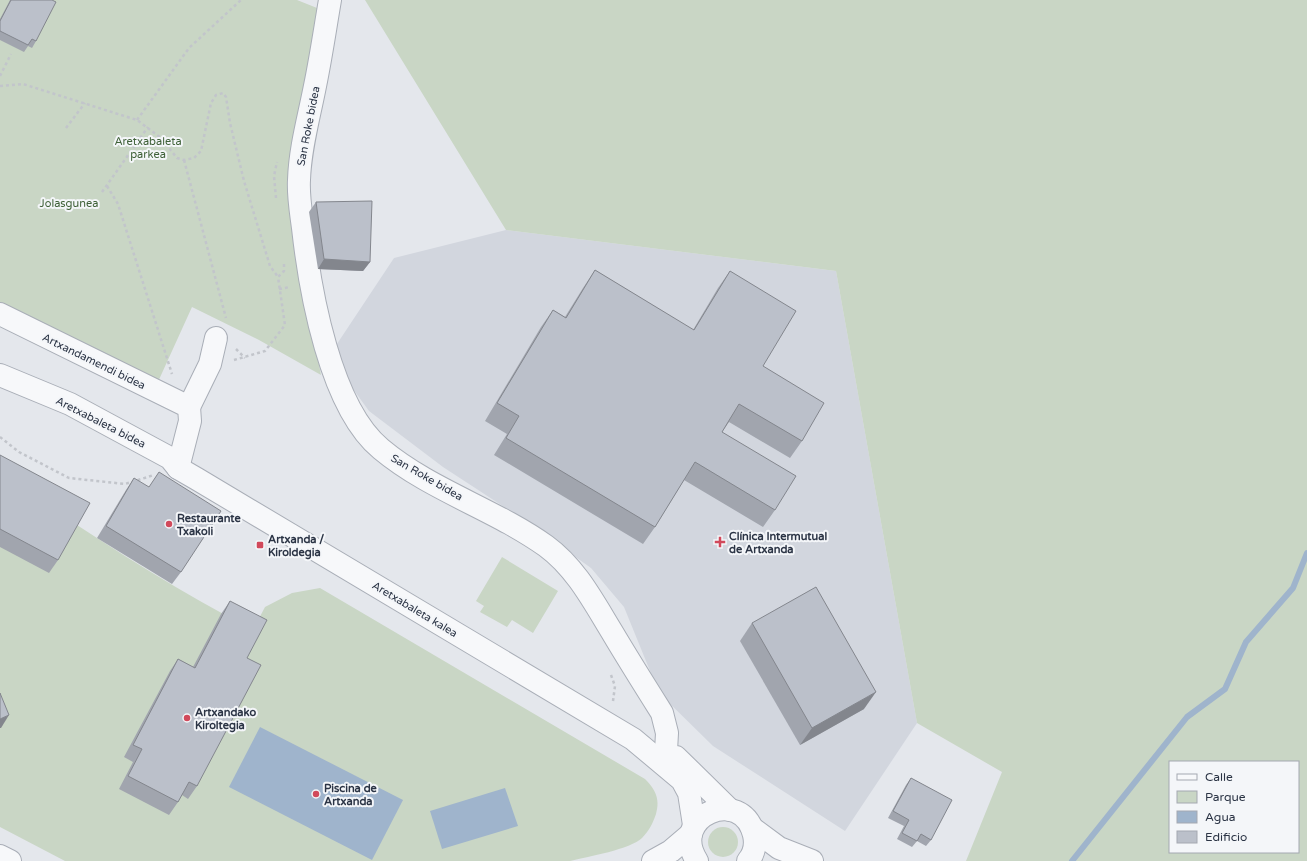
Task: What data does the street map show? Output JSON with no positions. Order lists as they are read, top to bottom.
{
  "streets": {
    "street": [
      "San Roke bidea",
      "Artxandamendi bidea",
      "Aretxabaleta bidea",
      "Aretxabaleta kalea"
    ]
  },
  "crossings": [
    ["San Roke bidea", "Aretxabaleta kalea"],
    ["Aretxabaleta bidea", "Aretxabaleta kalea"]
  ],
  "parks": ["Aretxabaleta parkea", "Jolasgunea"],
  "places": {
    "other": ["Restaurante Txakoli", "Artxandako Kiroltegia", "Piscina de Artxanda"],
    "health": ["Clínica Intermutual de Artxanda"],
    "transit": ["Artxanda / Kiroldegia"]
  },
  "legend": [
    "Calle",
    "Parque",
    "Agua",
    "Edificio"
  ]
}
